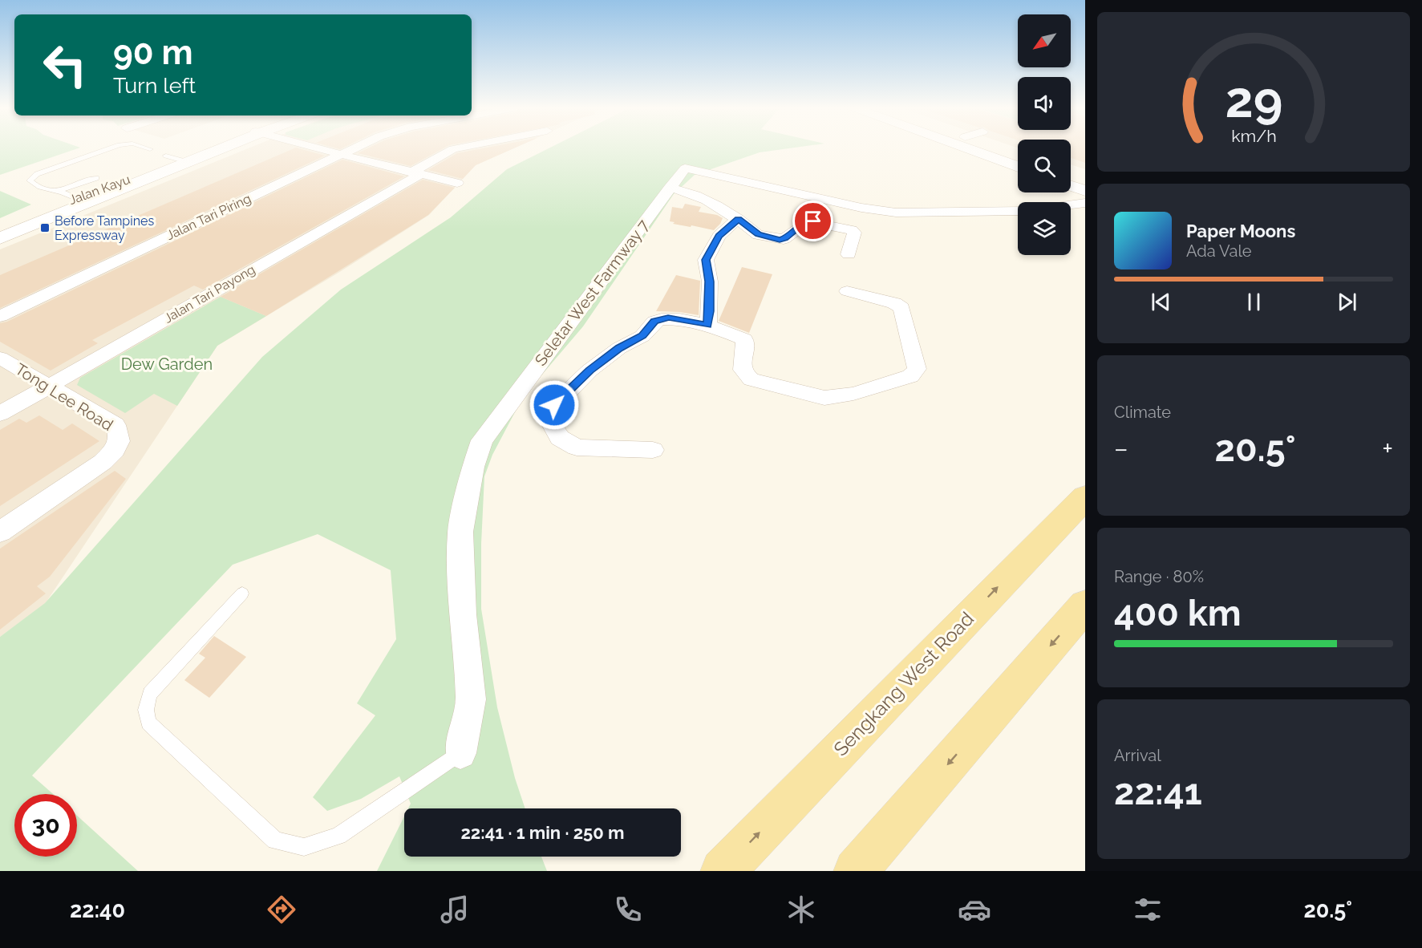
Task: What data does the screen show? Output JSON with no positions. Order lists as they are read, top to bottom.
{
  "streets": {
    "main road": ["Jalan Kayu", "Sengkang West Road"],
    "street": [
      "Jalan Tari Piring",
      "Seletar West Farmway 7",
      "Jalan Tari Payong",
      "Tong Lee Road"
    ]
  },
  "crossings": [
    ["Jalan Tari Payong", "Tong Lee Road"]
  ],
  "parks": ["Dew Garden"],
  "places": {
    "transit": ["Before Tampines Expressway"]
  },
  "north": "bottom left",
  "page": {
    "turn": ["90 m", "Turn left"],
    "song": ["Paper Moons", "Ada Vale"],
    "tile": [
      "Climate",
      ["Range · 80%", "400 km"],
      ["Arrival", "22:41"]
    ],
    "heat": ["−", "20.5°", "+"],
    "limit": "30",
    "trip": "22:41 · 1 min · 250 m",
    "tabs": ["22:40", "20.5°"],
    "gauge": ["29", "km/h"]
  }
}
